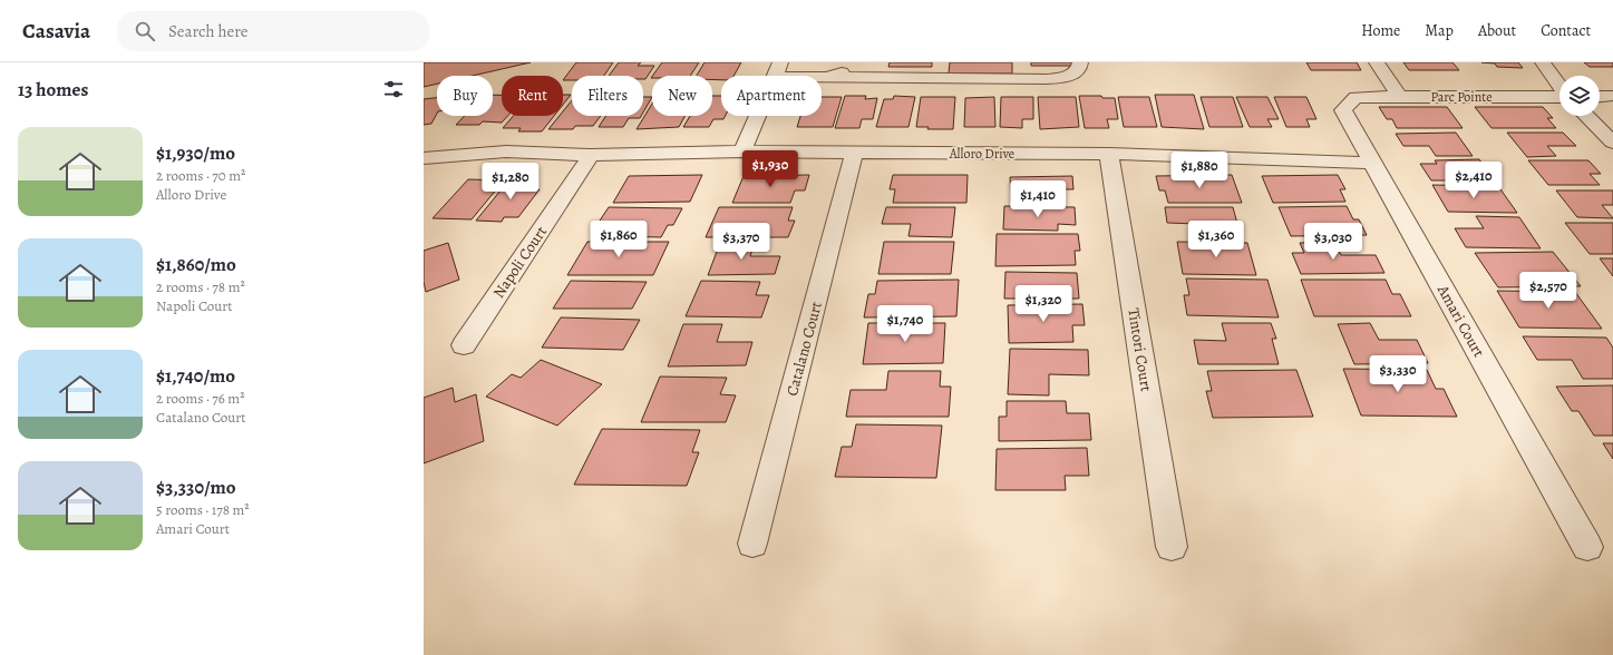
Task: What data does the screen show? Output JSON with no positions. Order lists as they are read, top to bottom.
{
  "streets": {
    "street": [
      "Parc Pointe",
      "Alloro Drive",
      "Napoli Court",
      "Amari Court",
      "Catalano Court",
      "Tintori Court"
    ]
  },
  "crossings": [
    ["Parc Pointe", "Amari Court"],
    ["Alloro Drive", "Napoli Court"],
    ["Alloro Drive", "Amari Court"],
    ["Alloro Drive", "Catalano Court"],
    ["Alloro Drive", "Tintori Court"]
  ],
  "page": {
    "header": "Casavia",
    "search": "Search here",
    "nav": [
      "Home",
      "Map",
      "About",
      "Contact"
    ],
    "heading": "13 homes",
    "chip": [
      "Buy",
      "Rent",
      "Filters",
      "New",
      "Apartment"
    ],
    "list": [
      {
        "name": "$1,930/mo",
        "note": "2 rooms · 70 m² · Alloro Drive"
      },
      {
        "name": "$1,860/mo",
        "note": "2 rooms · 78 m² · Napoli Court"
      },
      {
        "name": "$1,740/mo",
        "note": "2 rooms · 76 m² · Catalano Court"
      },
      {
        "name": "$3,330/mo",
        "note": "5 rooms · 178 m² · Amari Court"
      }
    ],
    "price": [
      "$1,930",
      "$1,880",
      "$2,410",
      "$1,280",
      "$1,410",
      "$1,860",
      "$1,360",
      "$3,370",
      "$3,030",
      "$2,570",
      "$1,320",
      "$1,740",
      "$3,330"
    ]
  }
}
